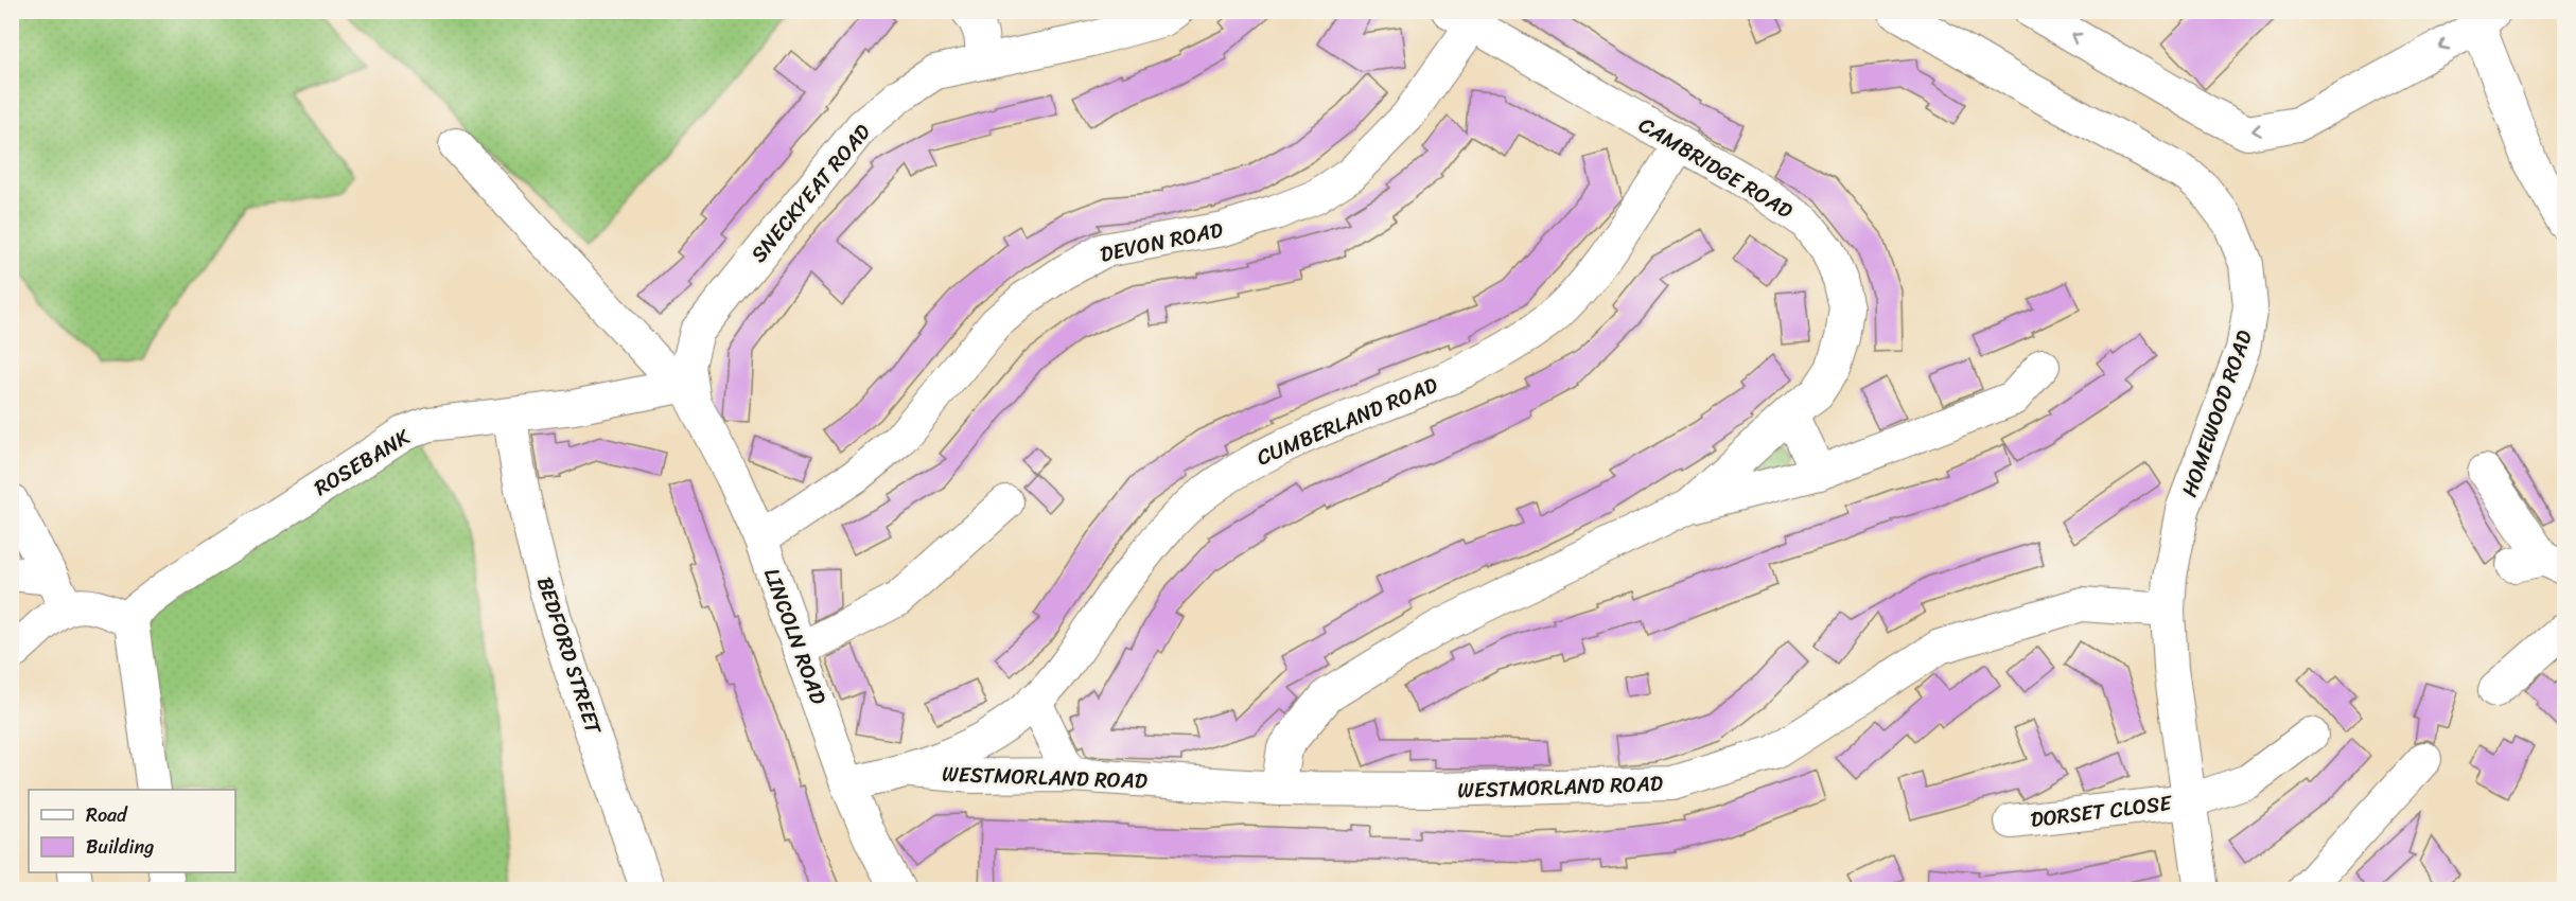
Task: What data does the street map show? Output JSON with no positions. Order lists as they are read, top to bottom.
{
  "streets": {
    "street": [
      "CAMBRIDGE ROAD",
      "SNECKYEAT ROAD",
      "DEVON ROAD",
      "HOMEWOOD ROAD",
      "CUMBERLAND ROAD",
      "ROSEBANK",
      "LINCOLN ROAD",
      "BEDFORD STREET",
      "WESTMORLAND ROAD",
      "DORSET CLOSE"
    ]
  },
  "crossings": [
    ["CAMBRIDGE ROAD", "DEVON ROAD"],
    ["CAMBRIDGE ROAD", "CUMBERLAND ROAD"],
    ["CAMBRIDGE ROAD", "WESTMORLAND ROAD"],
    ["SNECKYEAT ROAD", "ROSEBANK"],
    ["SNECKYEAT ROAD", "LINCOLN ROAD"],
    ["DEVON ROAD", "LINCOLN ROAD"],
    ["HOMEWOOD ROAD", "WESTMORLAND ROAD"],
    ["HOMEWOOD ROAD", "DORSET CLOSE"],
    ["CUMBERLAND ROAD", "LINCOLN ROAD"],
    ["CUMBERLAND ROAD", "WESTMORLAND ROAD"],
    ["ROSEBANK", "LINCOLN ROAD"],
    ["ROSEBANK", "BEDFORD STREET"]
  ],
  "legend": ["Road", "Building"]
}
